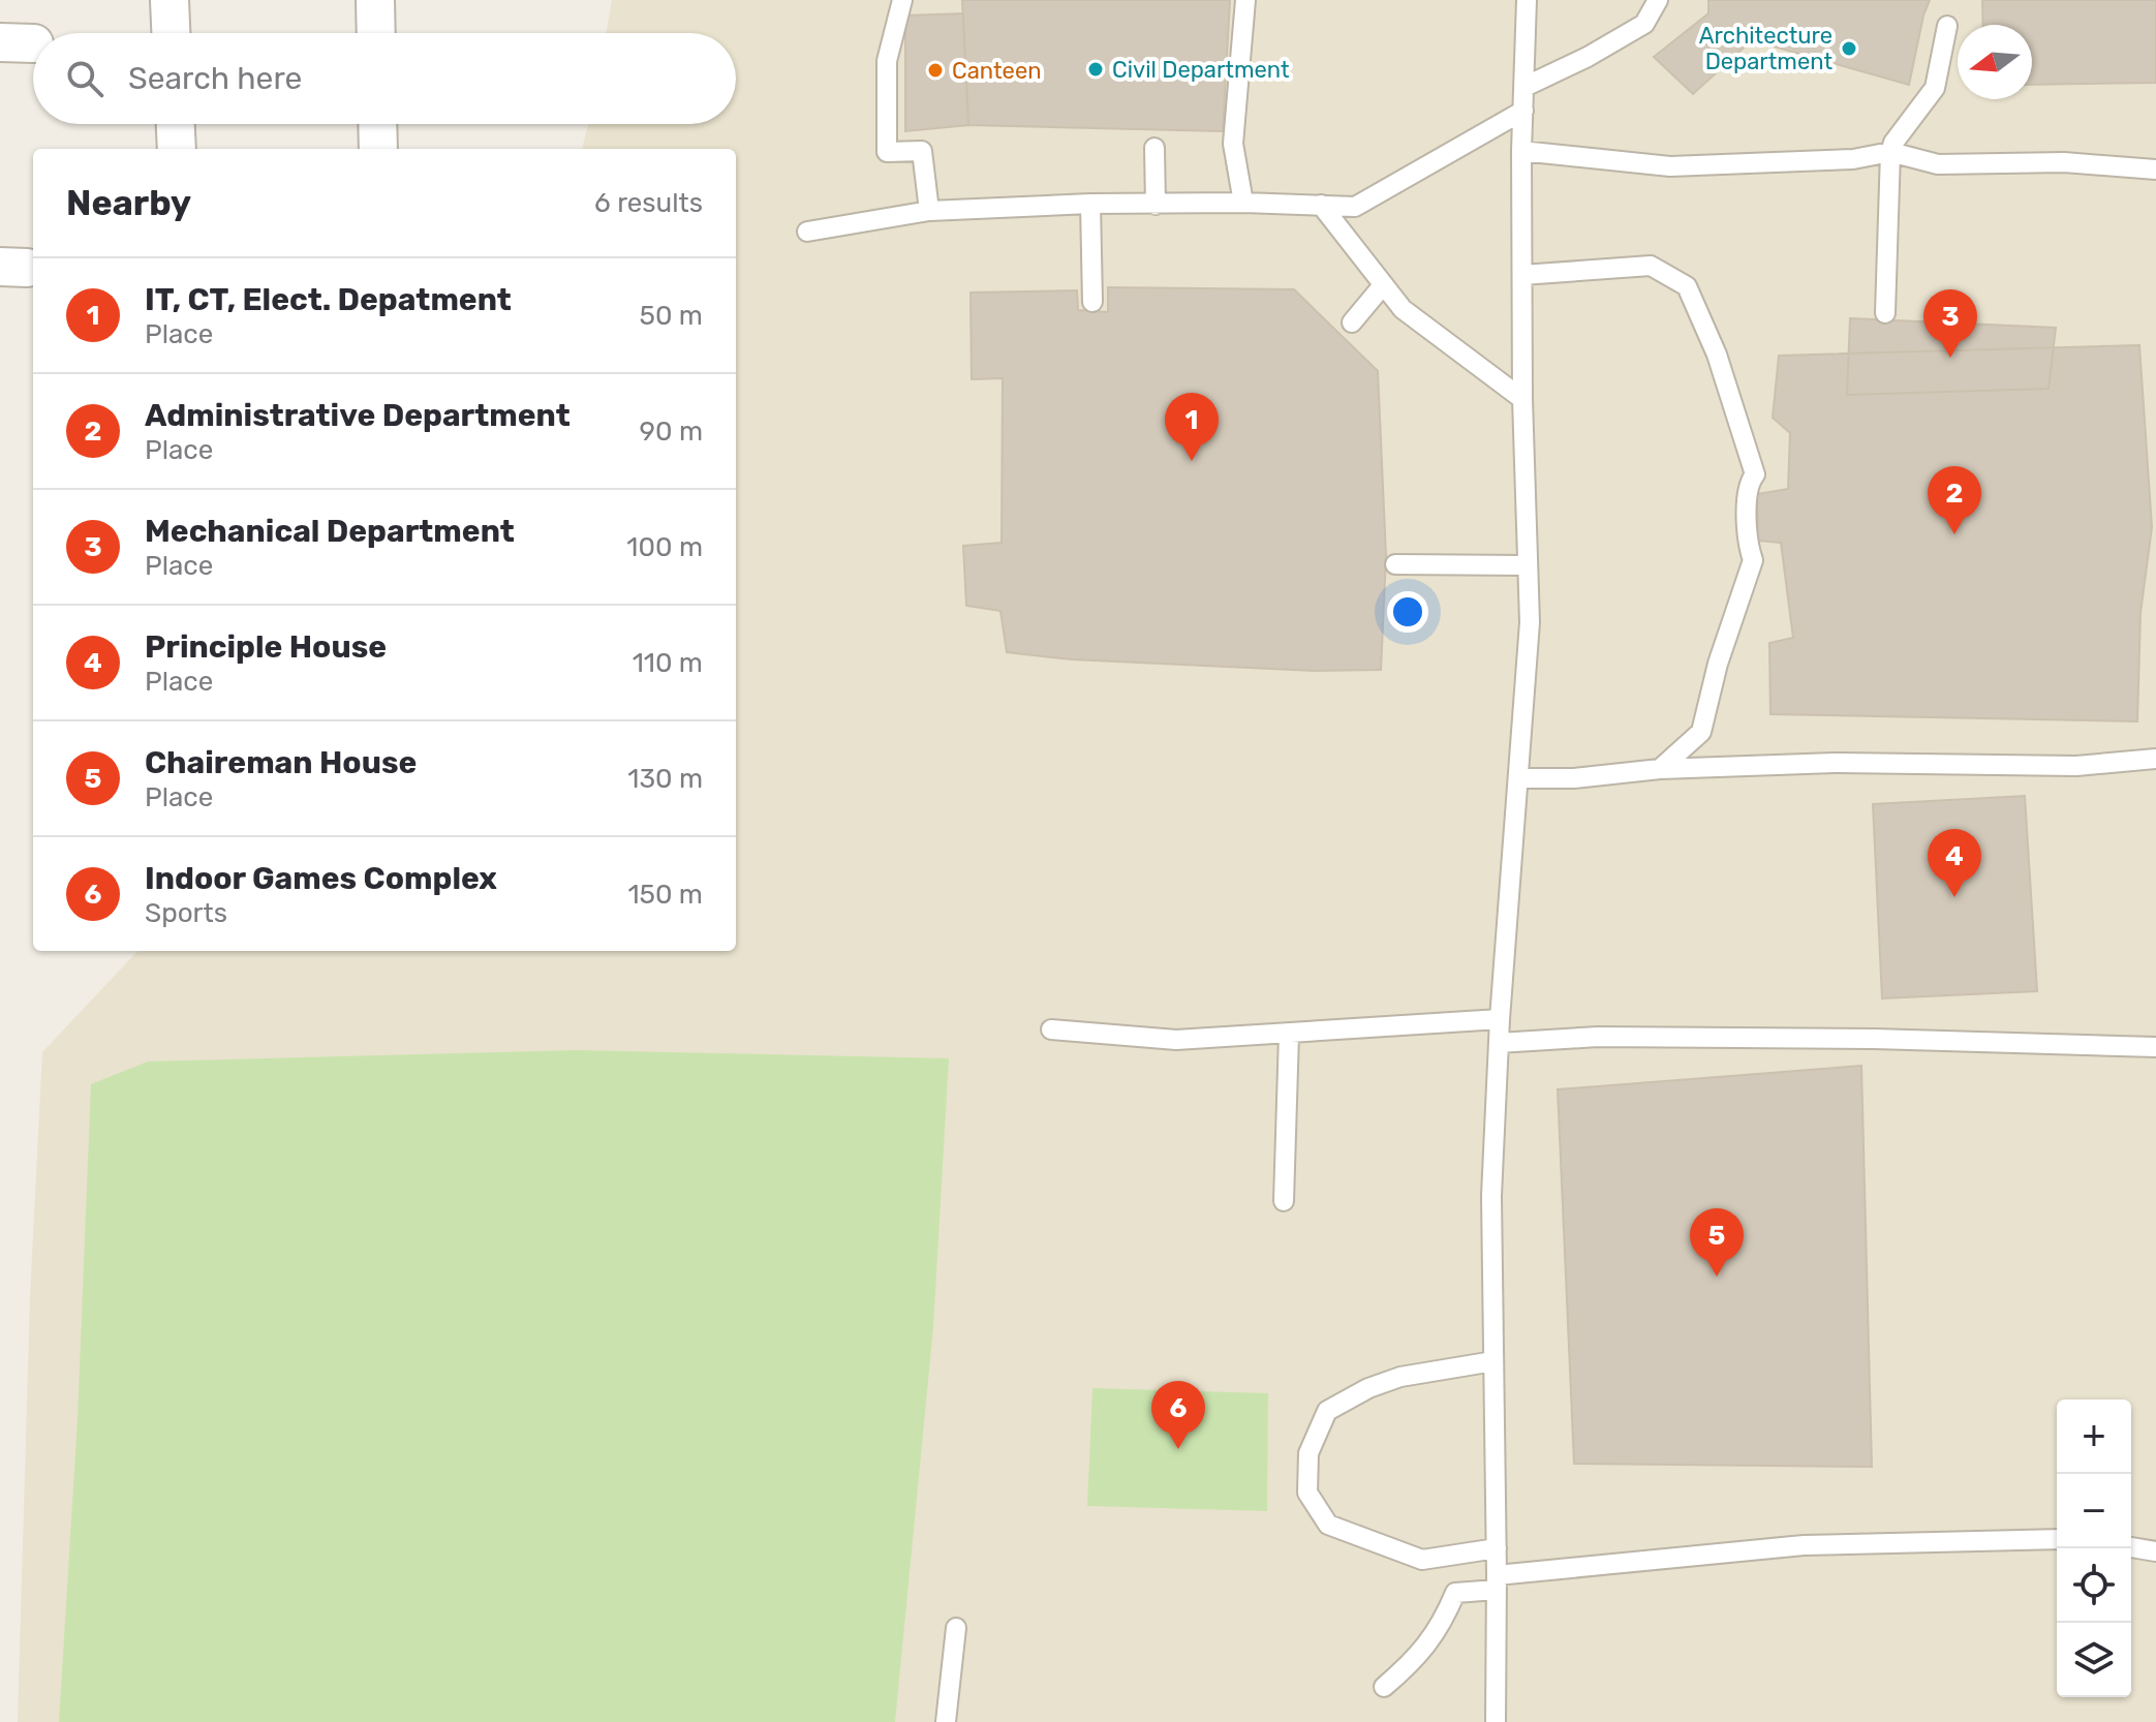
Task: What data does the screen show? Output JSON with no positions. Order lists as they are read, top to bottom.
{
  "places": ["Architecture Department", "Civil Department", "Canteen"],
  "north": "left",
  "page": {
    "search": "Search here",
    "heading": ["Nearby", "6 results"],
    "list": [
      {
        "mark": "1",
        "name": "IT, CT, Elect. Depatment",
        "note": "Place",
        "value": "50 m"
      },
      {
        "mark": "2",
        "name": "Administrative Department",
        "note": "Place",
        "value": "90 m"
      },
      {
        "mark": "3",
        "name": "Mechanical Department",
        "note": "Place",
        "value": "100 m"
      },
      {
        "mark": "4",
        "name": "Principle House",
        "note": "Place",
        "value": "110 m"
      },
      {
        "mark": "5",
        "name": "Chaireman House",
        "note": "Place",
        "value": "130 m"
      },
      {
        "mark": "6",
        "name": "Indoor Games Complex",
        "note": "Sports",
        "value": "150 m"
      }
    ],
    "pins": [
      "3",
      "1",
      "2",
      "4",
      "5",
      "6"
    ],
    "map_buttons": ["+", "−"]
  }
}
